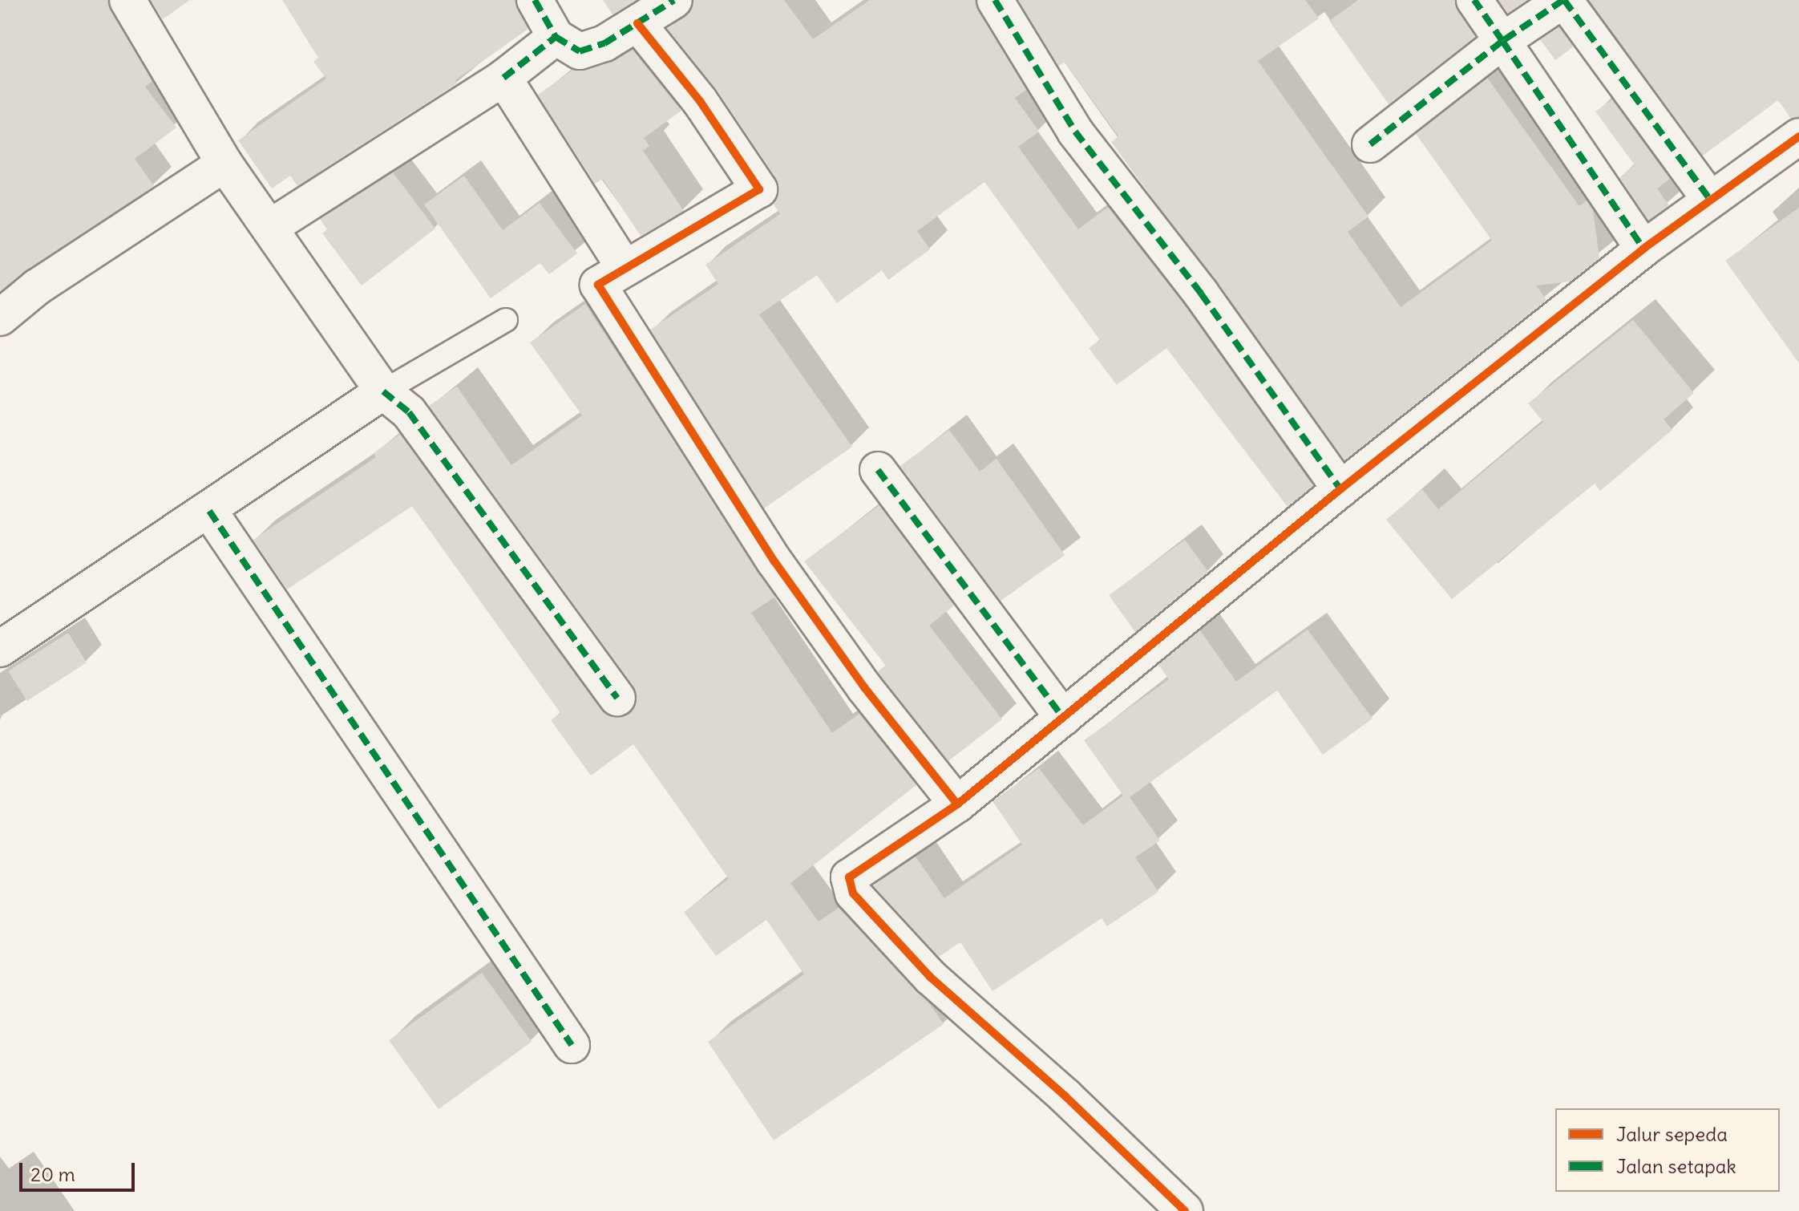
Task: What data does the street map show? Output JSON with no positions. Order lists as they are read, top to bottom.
{
  "legend": ["Jalur sepeda", "Jalan setapak"],
  "scale_bar": "20 m"
}
